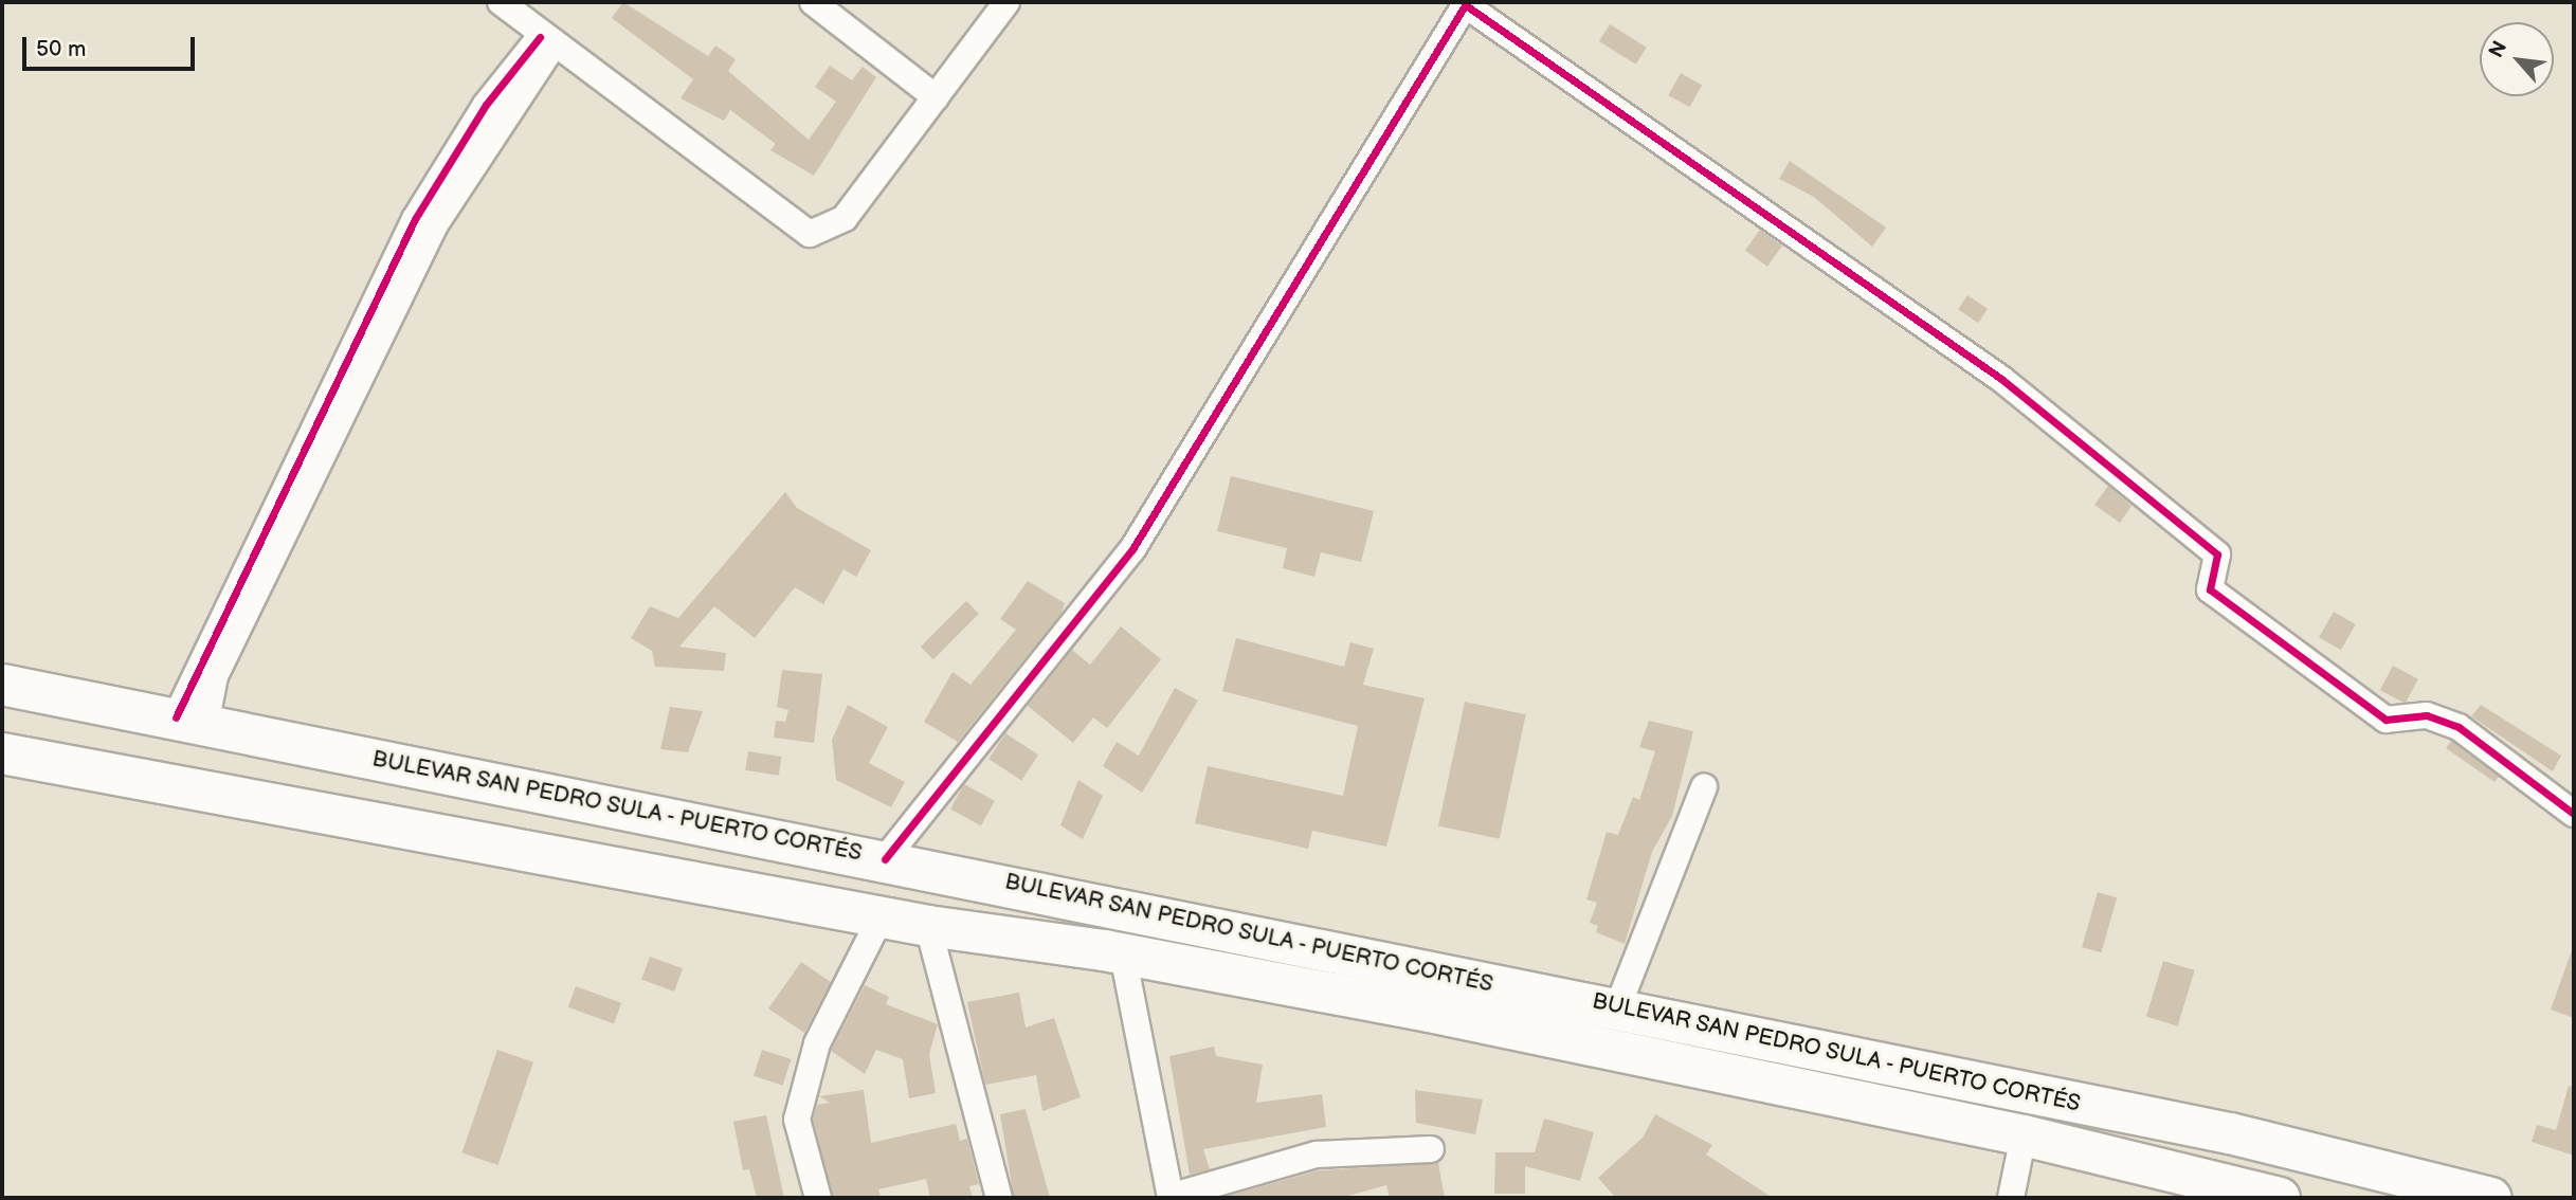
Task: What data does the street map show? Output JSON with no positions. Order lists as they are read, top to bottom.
{
  "streets": {
    "highway": ["BULEVAR SAN PEDRO SULA - PUERTO CORTÉS"]
  },
  "scale_bar": "50 m",
  "north": "top left"
}
